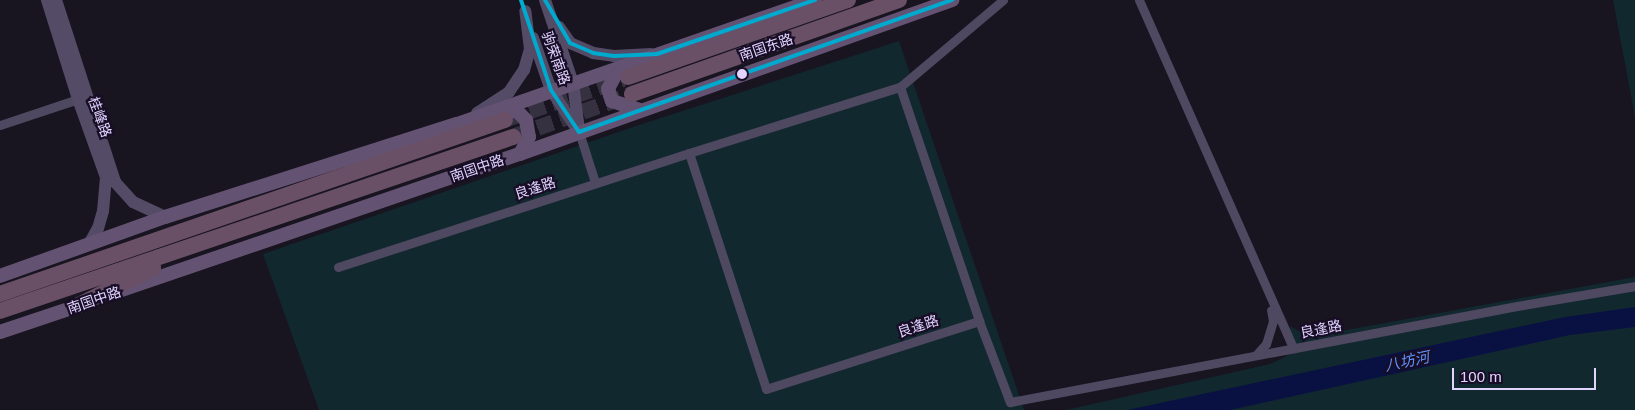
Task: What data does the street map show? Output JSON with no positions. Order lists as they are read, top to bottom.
{
  "streets": {
    "highway": ["南国东路", "南国中路"],
    "street": ["驹荣南路", "桂峰路", "良逢路"]
  },
  "crossings": [
    ["驹荣南路", "南国中路"]
  ],
  "water": ["八坊河"],
  "scale_bar": "100 m"
}
